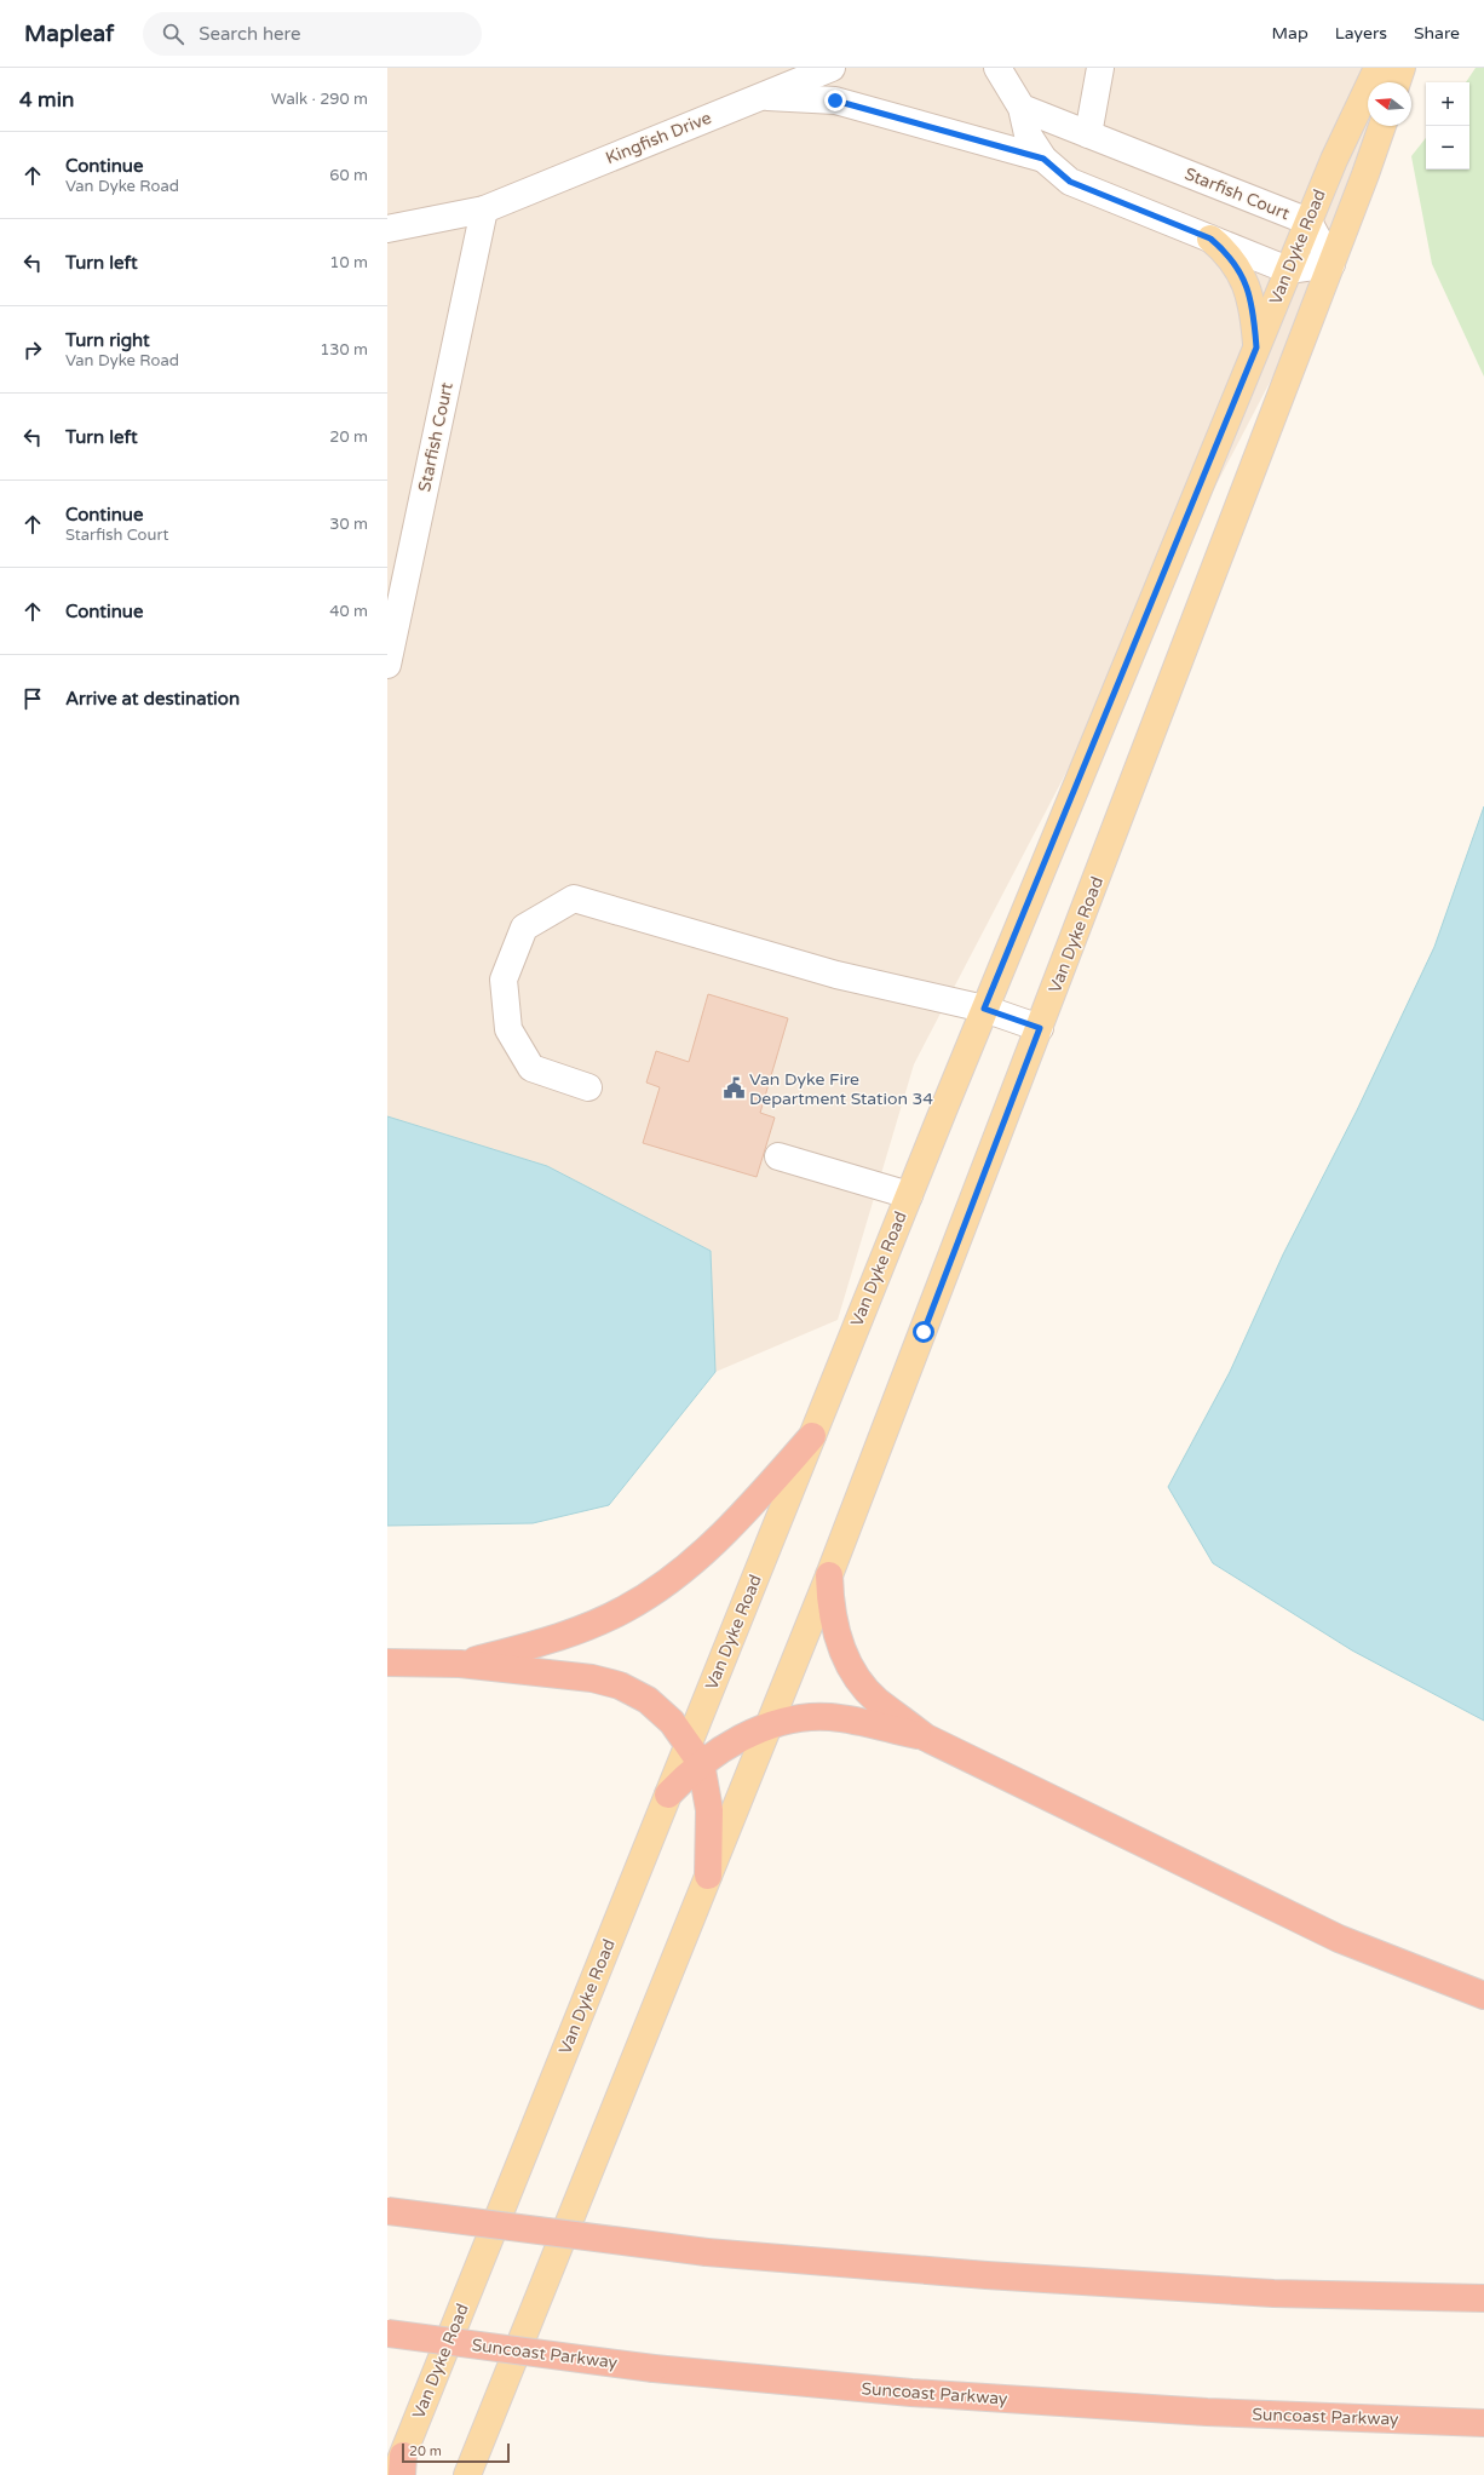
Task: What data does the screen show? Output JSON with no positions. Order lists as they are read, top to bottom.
{
  "streets": {
    "highway": ["Suncoast Parkway"],
    "main road": ["Van Dyke Road"],
    "street": ["Kingfish Drive", "Starfish Court"]
  },
  "crossings": [
    ["Kingfish Drive", "Starfish Court"],
    ["Starfish Court", "Van Dyke Road"]
  ],
  "places": {
    "public building": ["Van Dyke Fire Department Station 34"]
  },
  "scale_bar": "20 m",
  "north": "left",
  "page": {
    "header": "Mapleaf",
    "search": "Search here",
    "nav": ["Map", "Layers", "Share"],
    "heading": ["4 min", "Walk · 290 m"],
    "map_buttons": ["+", "−"],
    "list": [
      ["Continue", "Van Dyke Road", "60 m"],
      ["Turn left", "10 m"],
      ["Turn right", "Van Dyke Road", "130 m"],
      ["Turn left", "20 m"],
      ["Continue", "Starfish Court", "30 m"],
      ["Continue", "40 m"],
      "Arrive at destination"
    ],
    "scale": "20 m"
  }
}
